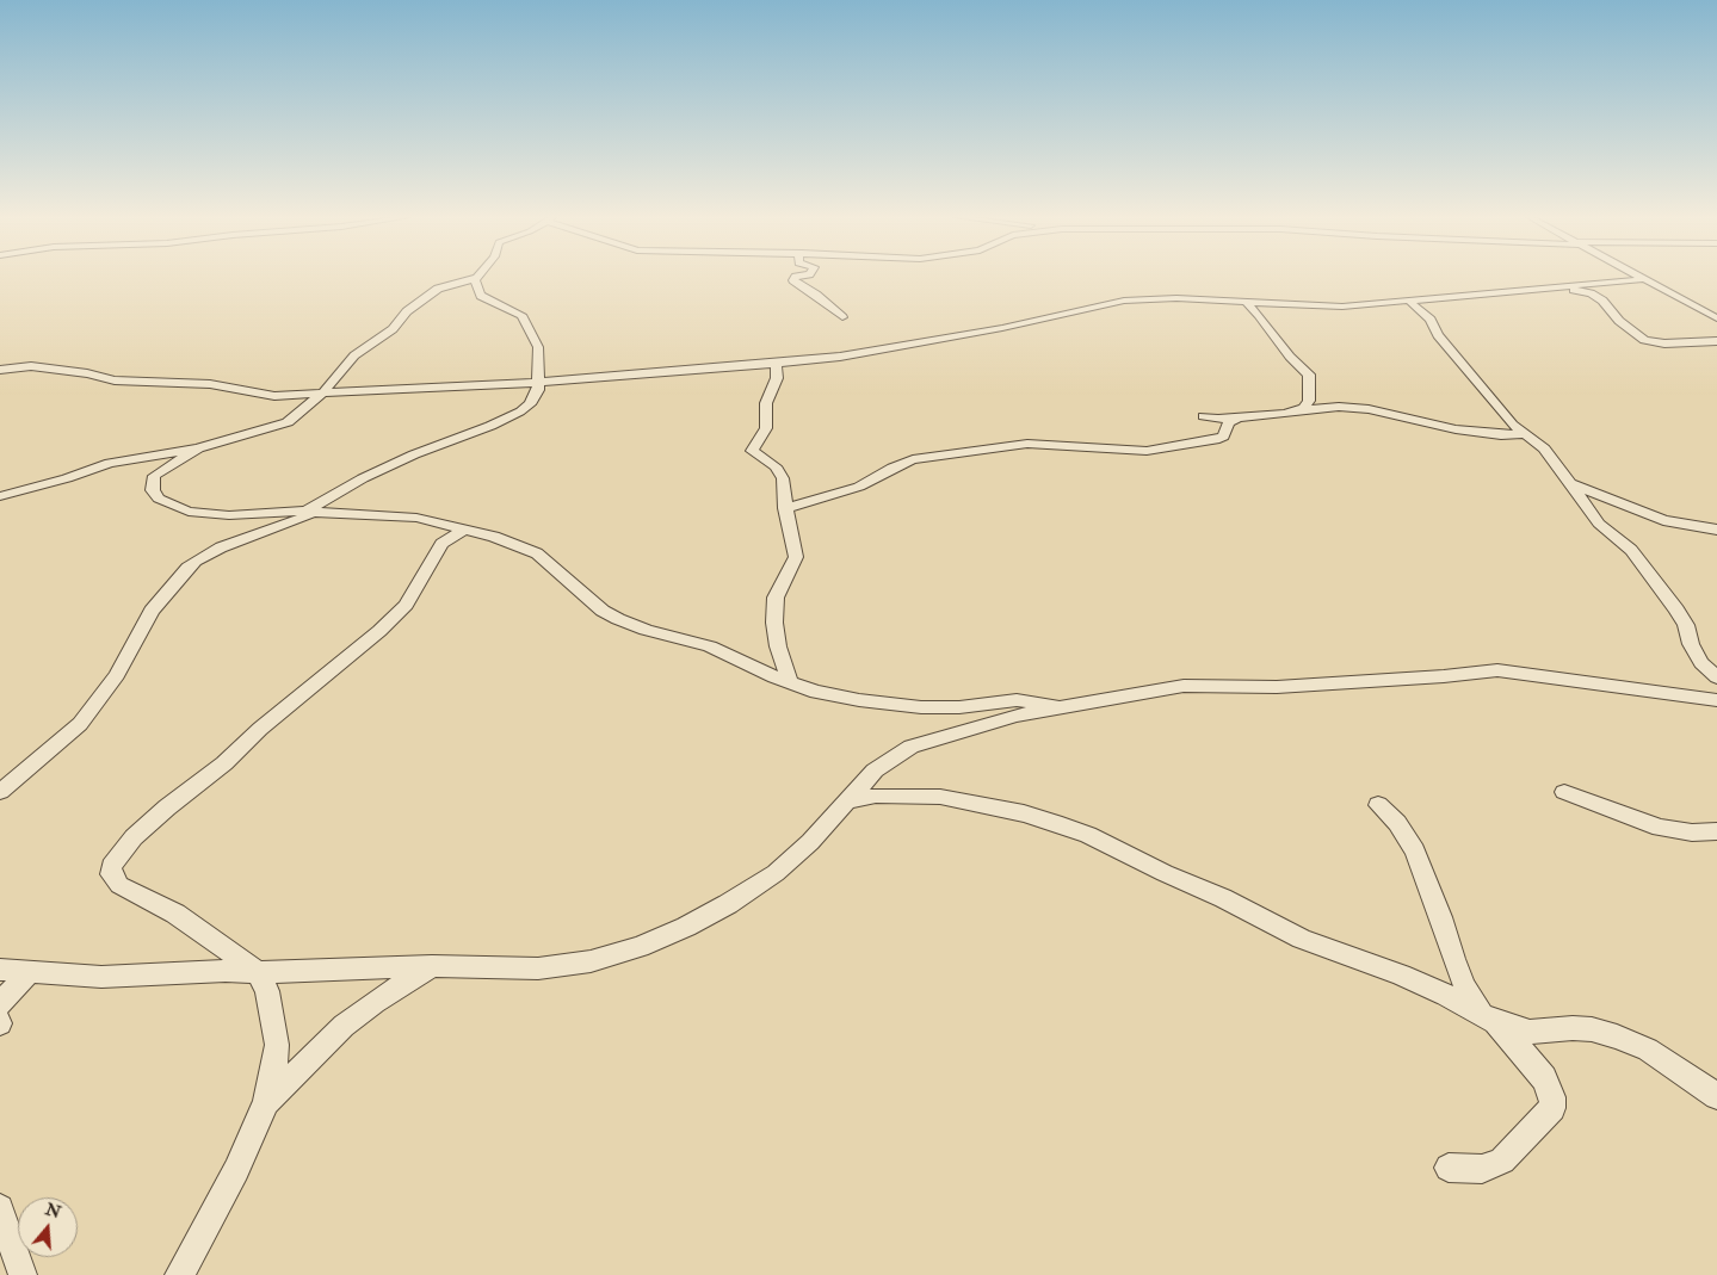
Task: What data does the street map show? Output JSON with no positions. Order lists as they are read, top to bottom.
{
  "north": "top"
}
